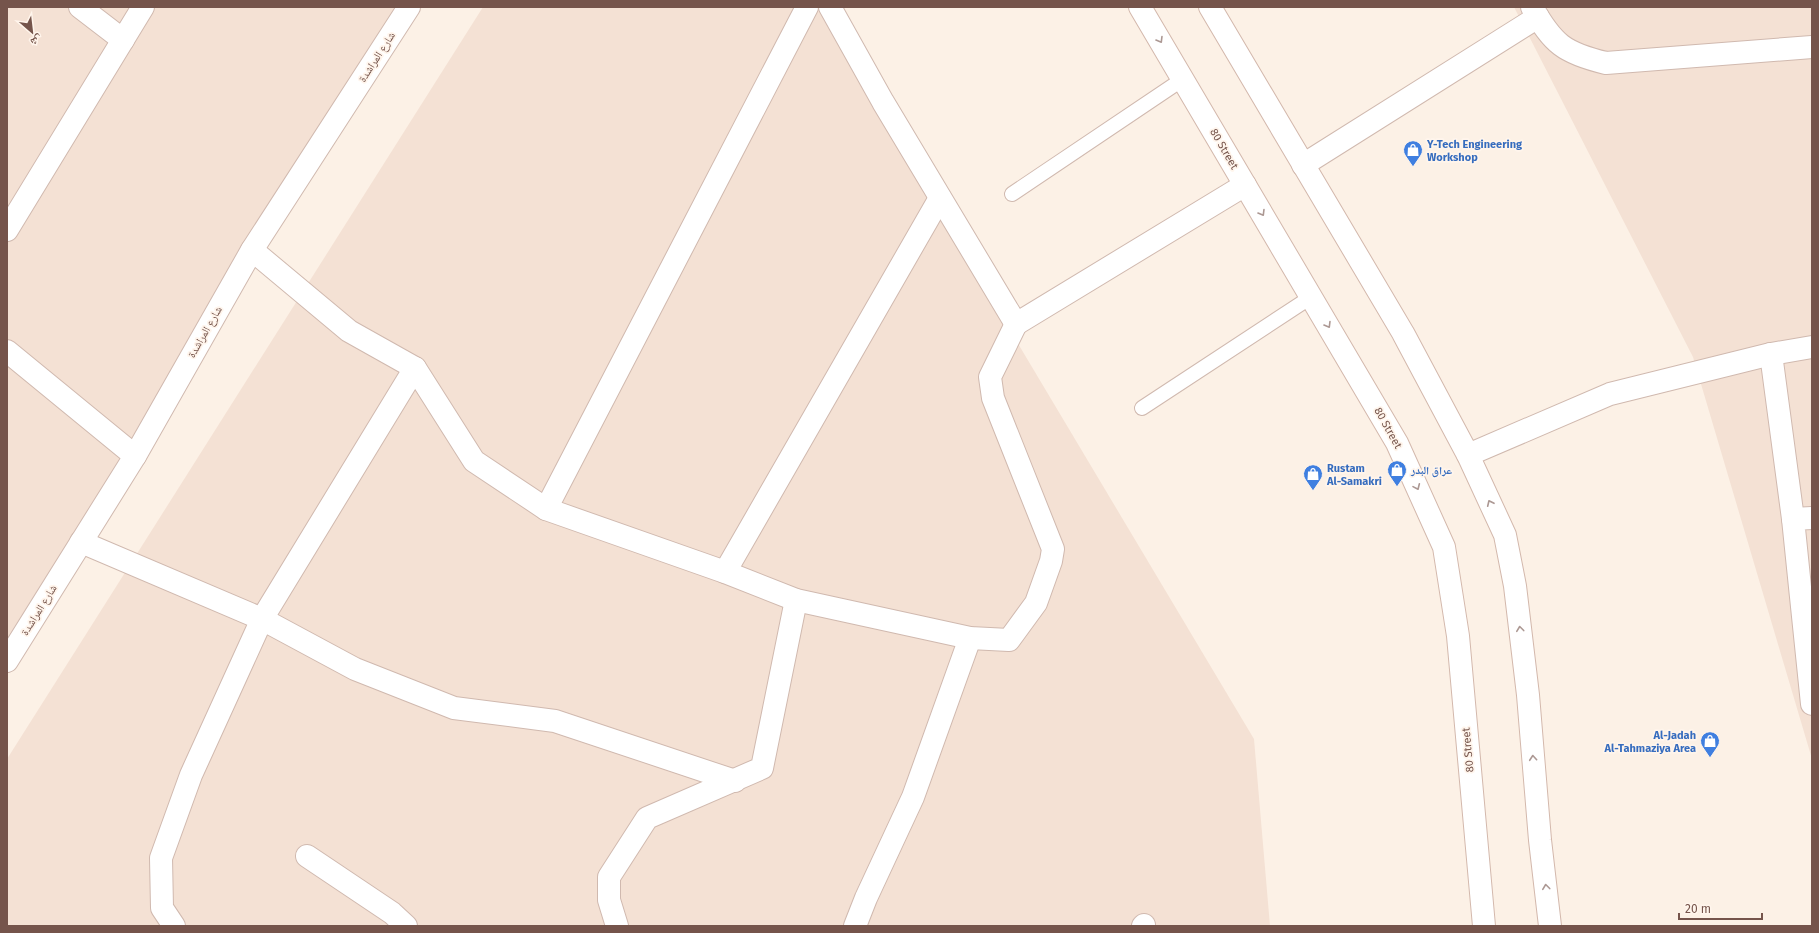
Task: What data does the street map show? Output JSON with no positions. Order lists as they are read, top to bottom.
{
  "streets": {
    "street": ["شارع المراشدة", "80 Street"]
  },
  "places": {
    "shop": [
      "Y-Tech Engineering Workshop",
      "عراق البدر",
      "Rustam Al-Samakri",
      "Al-Jadah Al-Tahmaziya Area"
    ]
  },
  "scale_bar": "20 m",
  "north": "bottom right"
}
